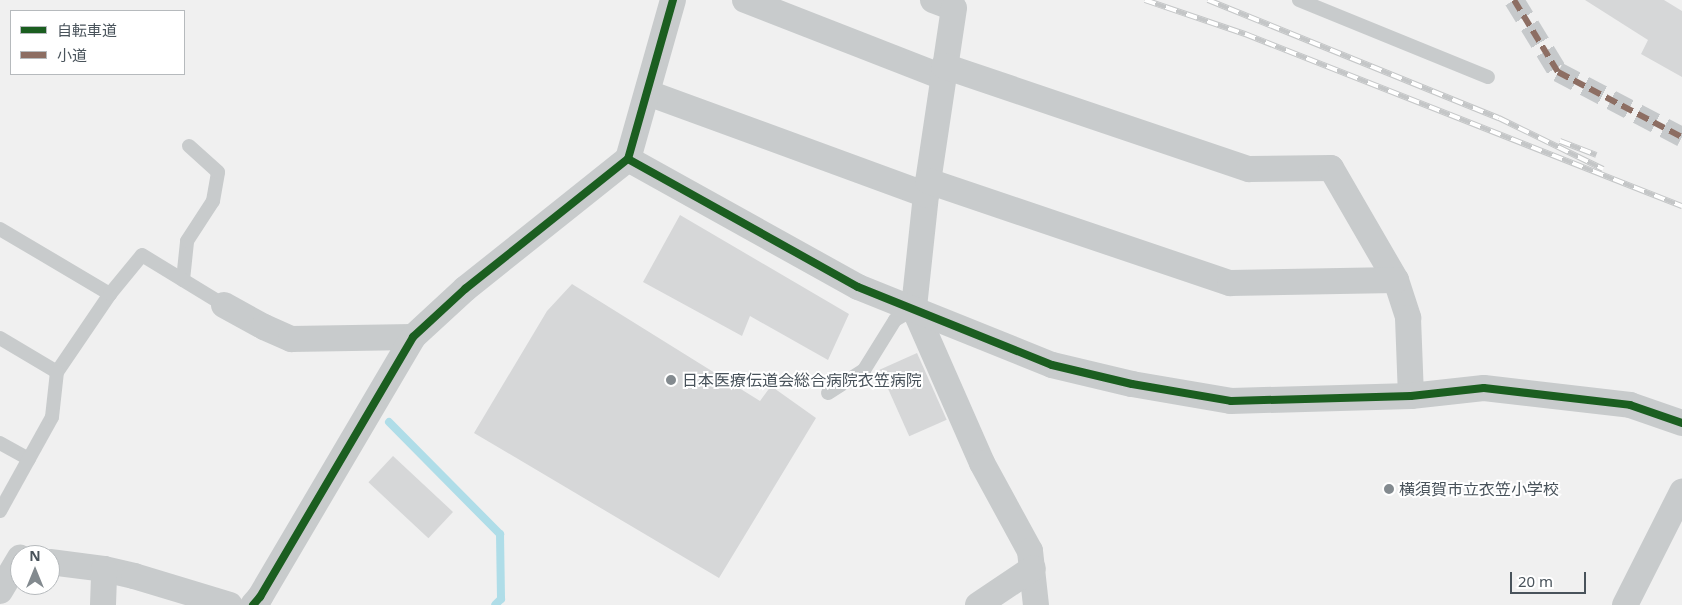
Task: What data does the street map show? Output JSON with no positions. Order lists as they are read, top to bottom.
{
  "places": ["日本医療伝道会総合病院衣笠病院", "横須賀市立衣笠小学校"],
  "legend": ["自転車道", "小道"],
  "scale_bar": "20 m",
  "north": "top"
}
